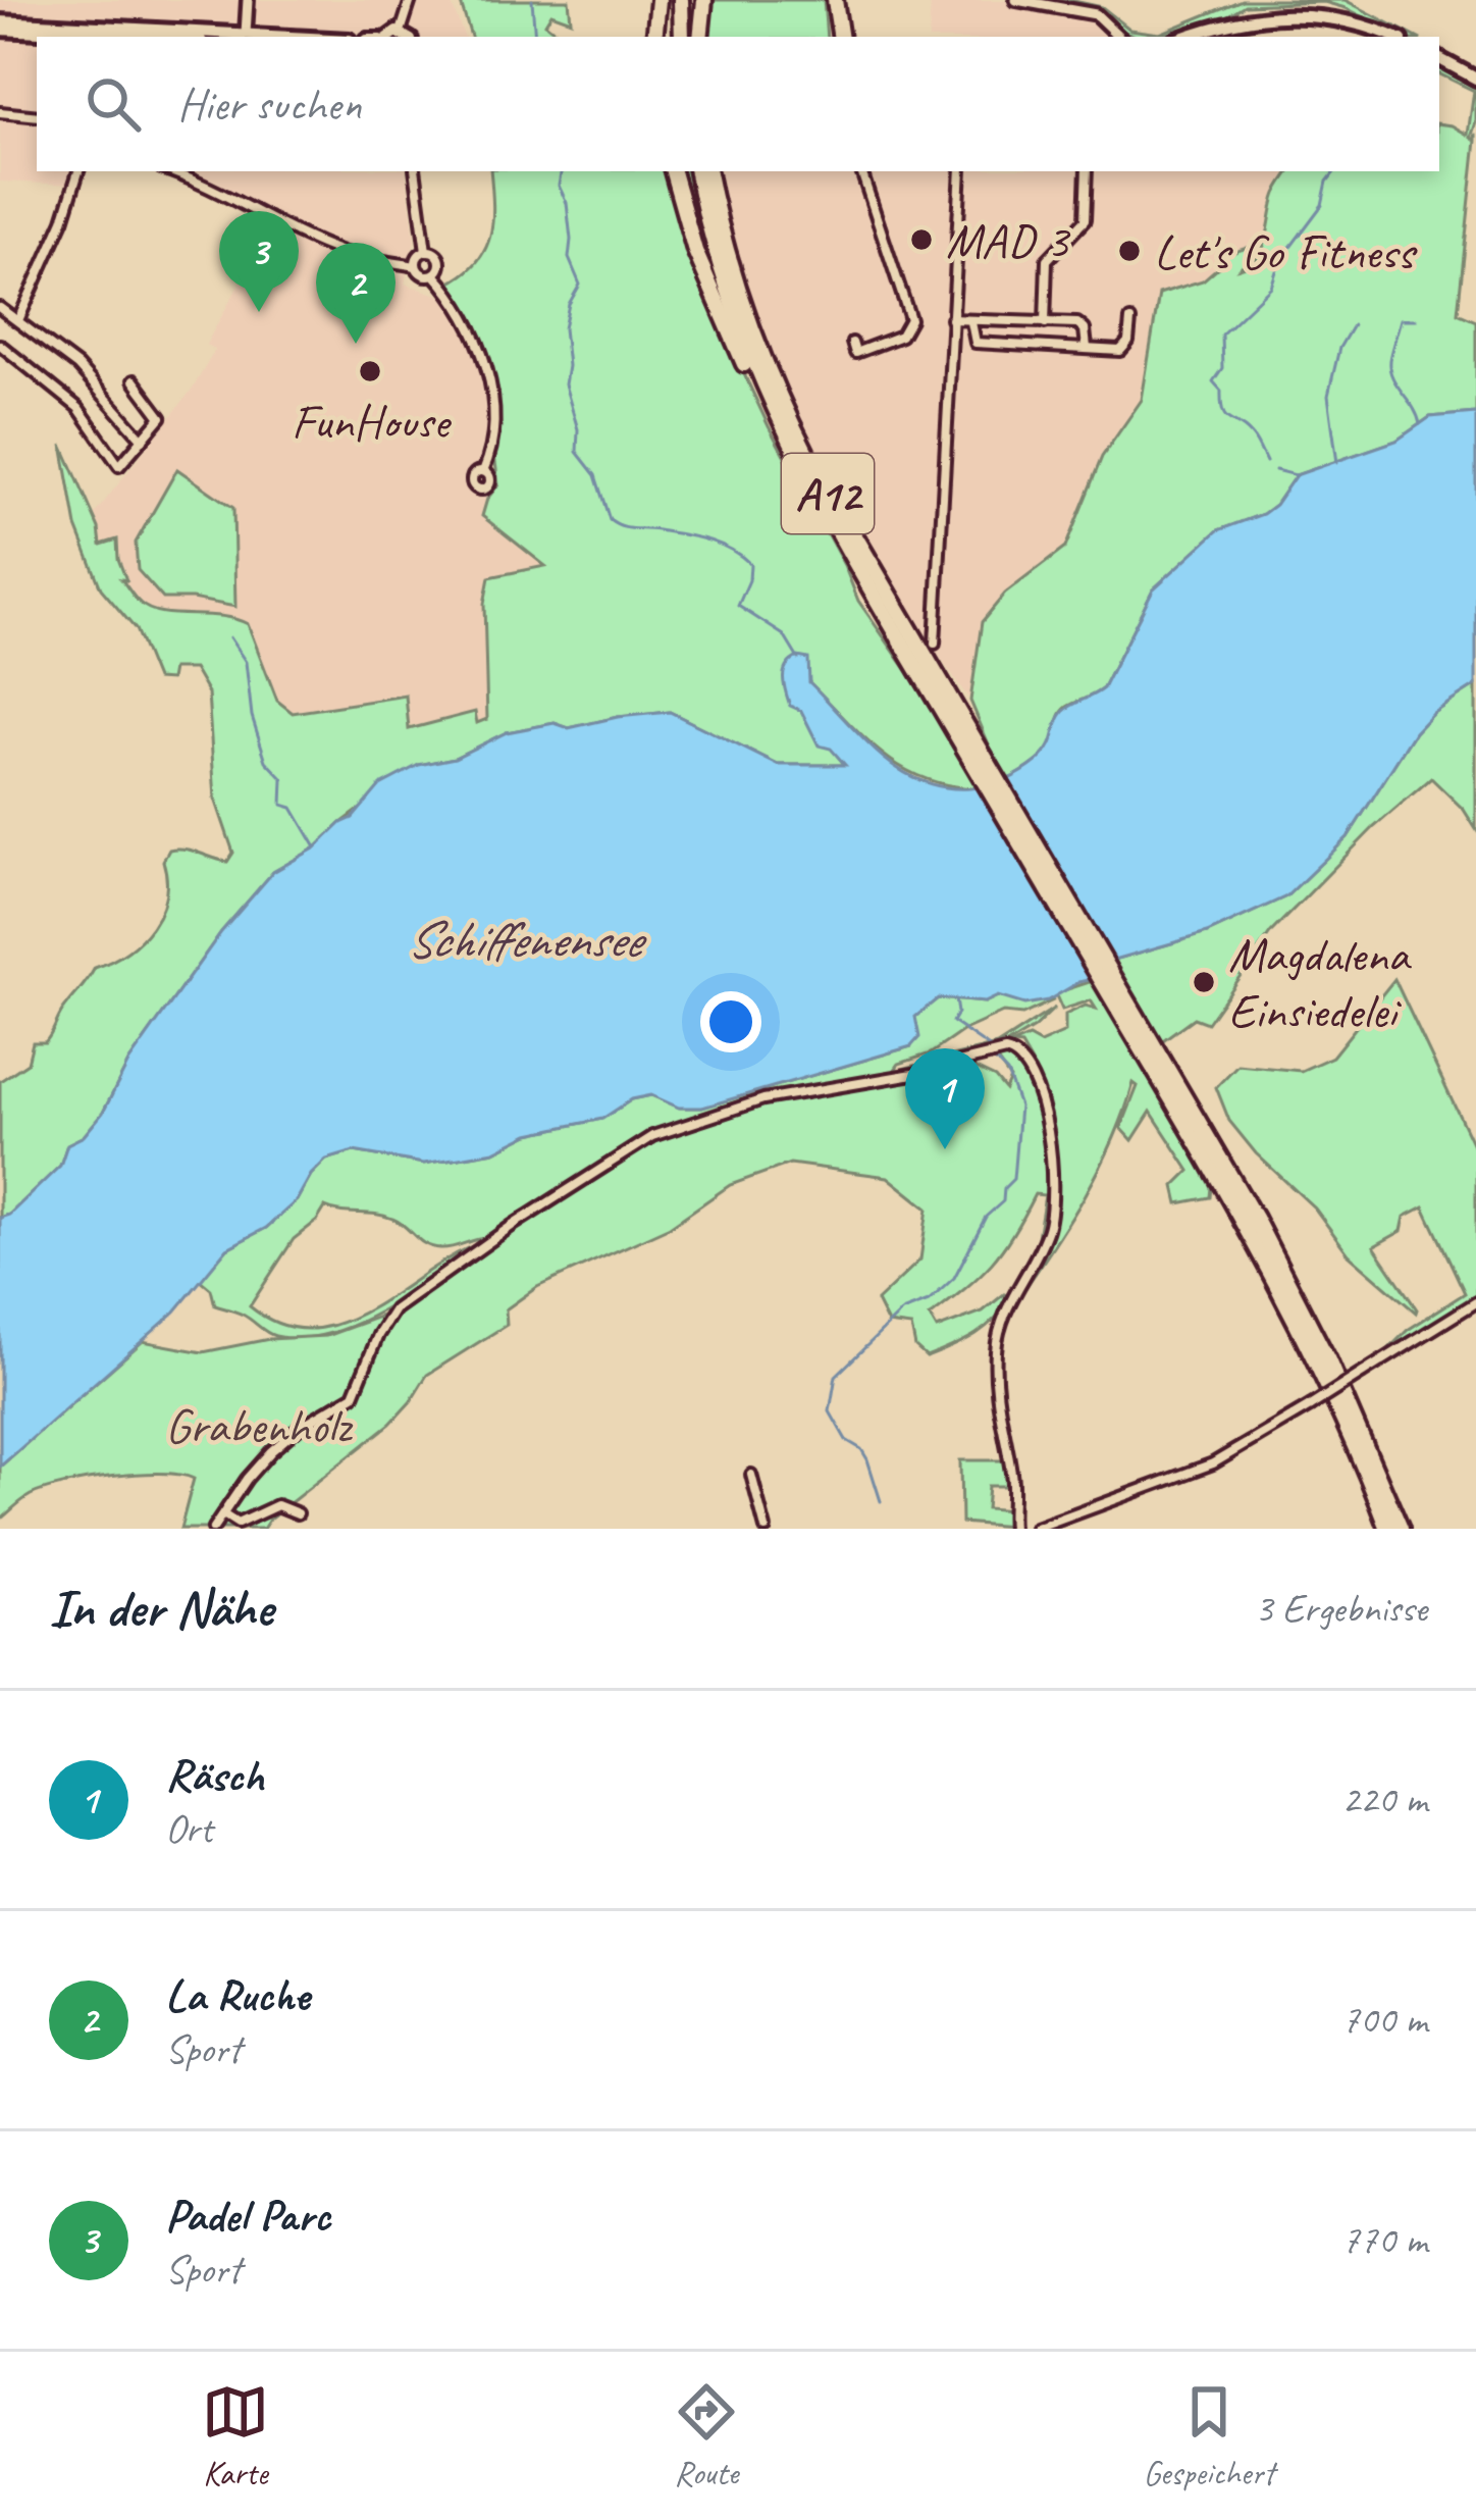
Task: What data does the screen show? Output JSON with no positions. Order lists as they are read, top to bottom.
{
  "streets": {
    "highway": ["A12"]
  },
  "water": ["Schiffenensee"],
  "parks": ["Grabenholz"],
  "places": [
    "MAD 3",
    "Let's Go Fitness",
    "FunHouse",
    "Magdalena Einsiedelei"
  ],
  "page": {
    "search": "Hier suchen",
    "pins": ["3", "2", "1"],
    "heading": ["In der Nähe", "3 Ergebnisse"],
    "list": [
      {
        "mark": "1",
        "name": "Räsch",
        "note": "Ort",
        "value": "220 m"
      },
      {
        "mark": "2",
        "name": "La Ruche",
        "note": "Sport",
        "value": "700 m"
      },
      {
        "mark": "3",
        "name": "Padel Parc",
        "note": "Sport",
        "value": "770 m"
      }
    ],
    "nav": ["Karte", "Route", "Gespeichert"]
  }
}
